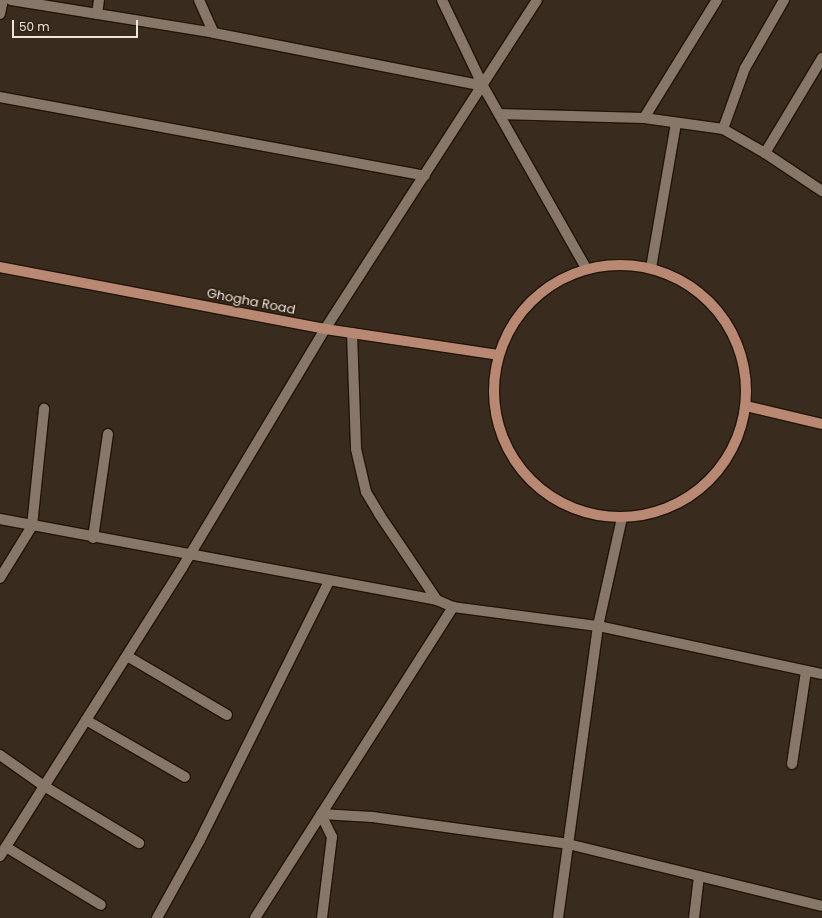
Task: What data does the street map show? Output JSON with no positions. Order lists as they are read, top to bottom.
{
  "streets": {
    "main road": ["Ghogha Road"]
  },
  "scale_bar": "50 m"
}
